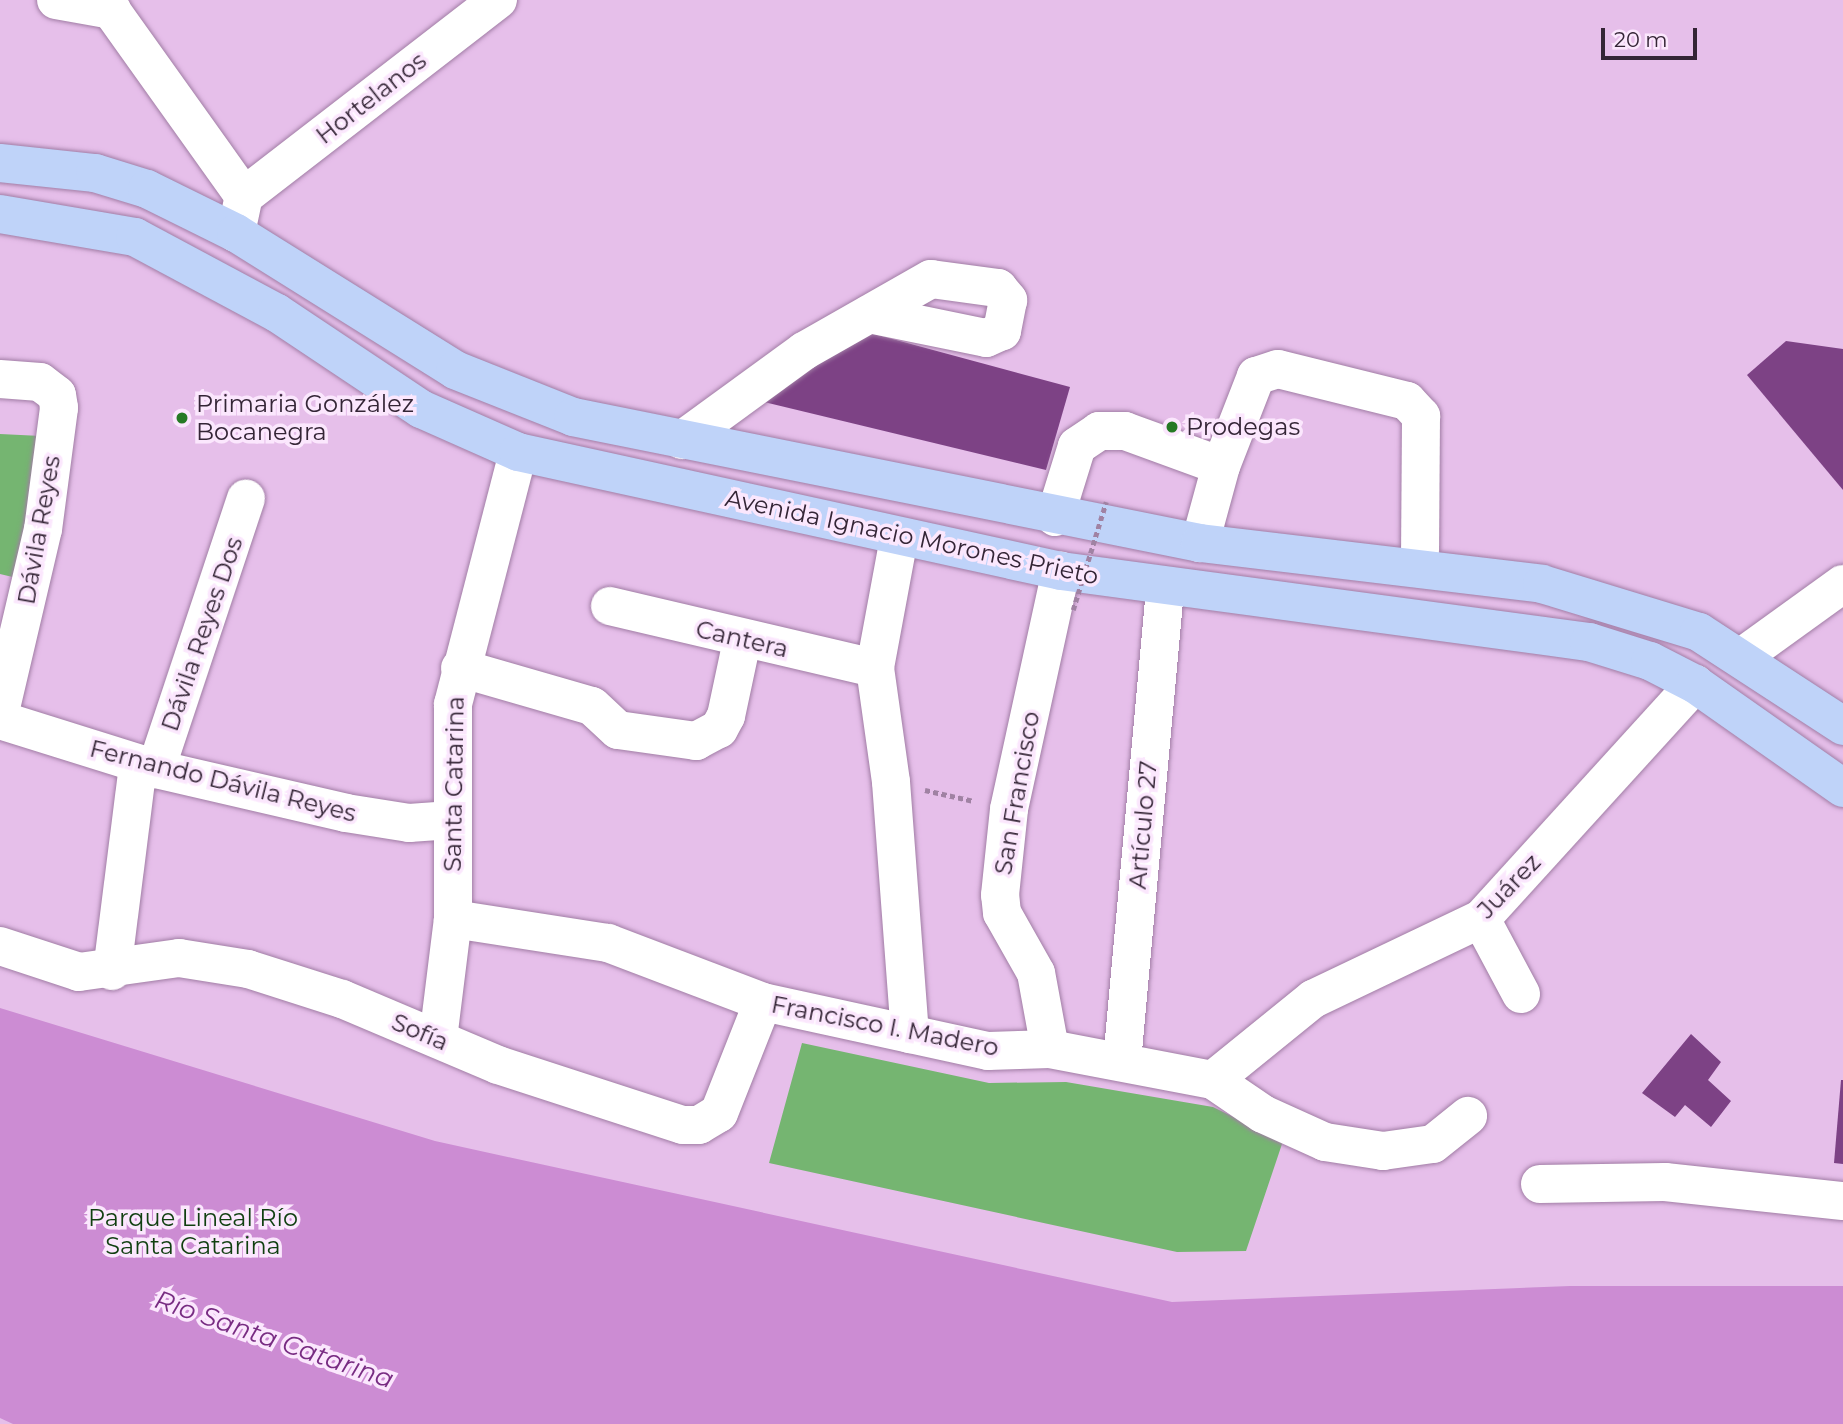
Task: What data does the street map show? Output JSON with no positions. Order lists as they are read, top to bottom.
{
  "streets": {
    "main road": ["Avenida Ignacio Morones Prieto"],
    "street": [
      "Hortelanos",
      "Dávila Reyes",
      "Dávila Reyes Dos",
      "Cantera",
      "Fernando Dávila Reyes",
      "Santa Catarina",
      "San Francisco",
      "Artículo 27",
      "Juárez",
      "Francisco I. Madero",
      "Sofía"
    ]
  },
  "crossings": [
    ["Avenida Ignacio Morones Prieto", "Santa Catarina"],
    ["Avenida Ignacio Morones Prieto", "San Francisco"],
    ["Avenida Ignacio Morones Prieto", "Artículo 27"],
    ["Avenida Ignacio Morones Prieto", "Juárez"],
    ["Dávila Reyes Dos", "Fernando Dávila Reyes"],
    ["Dávila Reyes Dos", "Sofía"],
    ["Fernando Dávila Reyes", "Santa Catarina"],
    ["Santa Catarina", "Francisco I. Madero"],
    ["Santa Catarina", "Sofía"],
    ["San Francisco", "Francisco I. Madero"],
    ["Artículo 27", "Francisco I. Madero"],
    ["Juárez", "Francisco I. Madero"],
    ["Francisco I. Madero", "Sofía"]
  ],
  "water": ["Río Santa Catarina"],
  "parks": ["Parque Lineal Río Santa Catarina"],
  "places": ["Primaria González Bocanegra", "Prodegas"],
  "scale_bar": "20 m"
}
